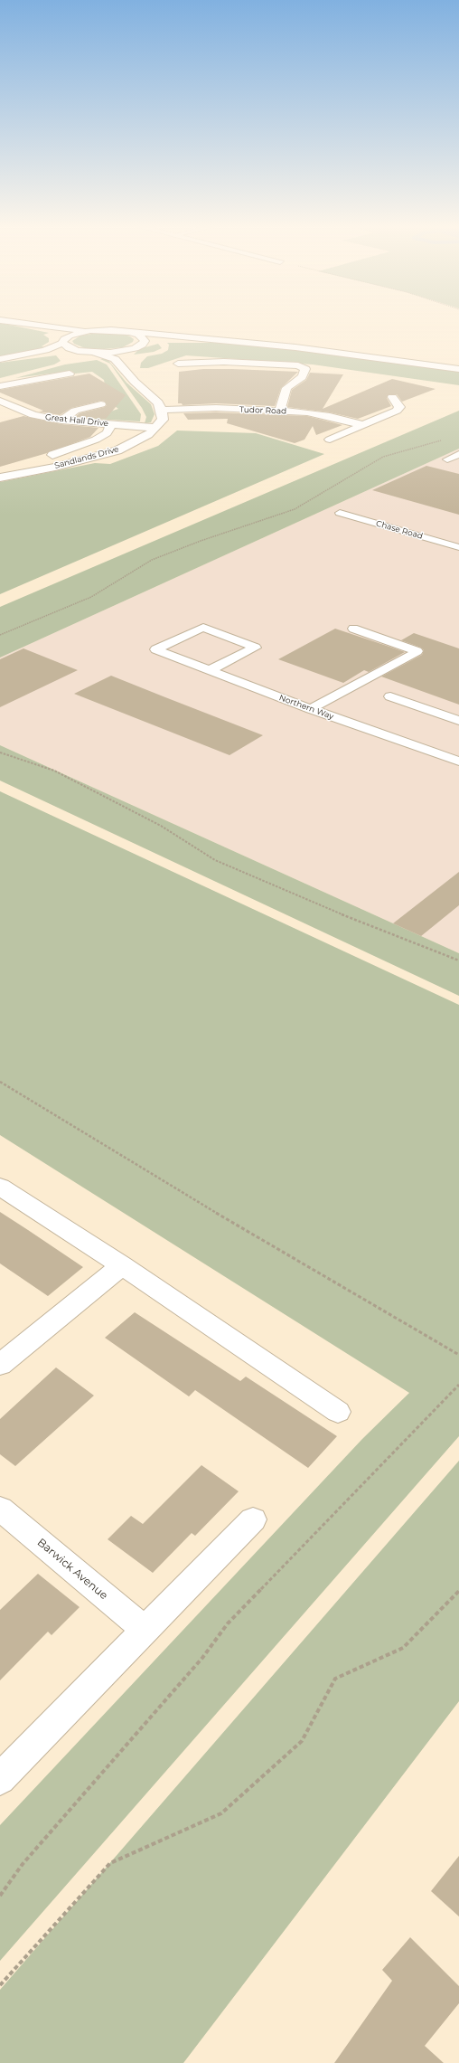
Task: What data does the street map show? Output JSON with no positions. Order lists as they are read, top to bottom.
{
  "streets": {
    "street": [
      "Tudor Road",
      "Great Hall Drive",
      "Sandlands Drive",
      "Barwick Avenue"
    ],
    "lane": ["Chase Road", "Northern Way"]
  },
  "crossings": [
    ["Great Hall Drive", "Sandlands Drive"]
  ]
}
